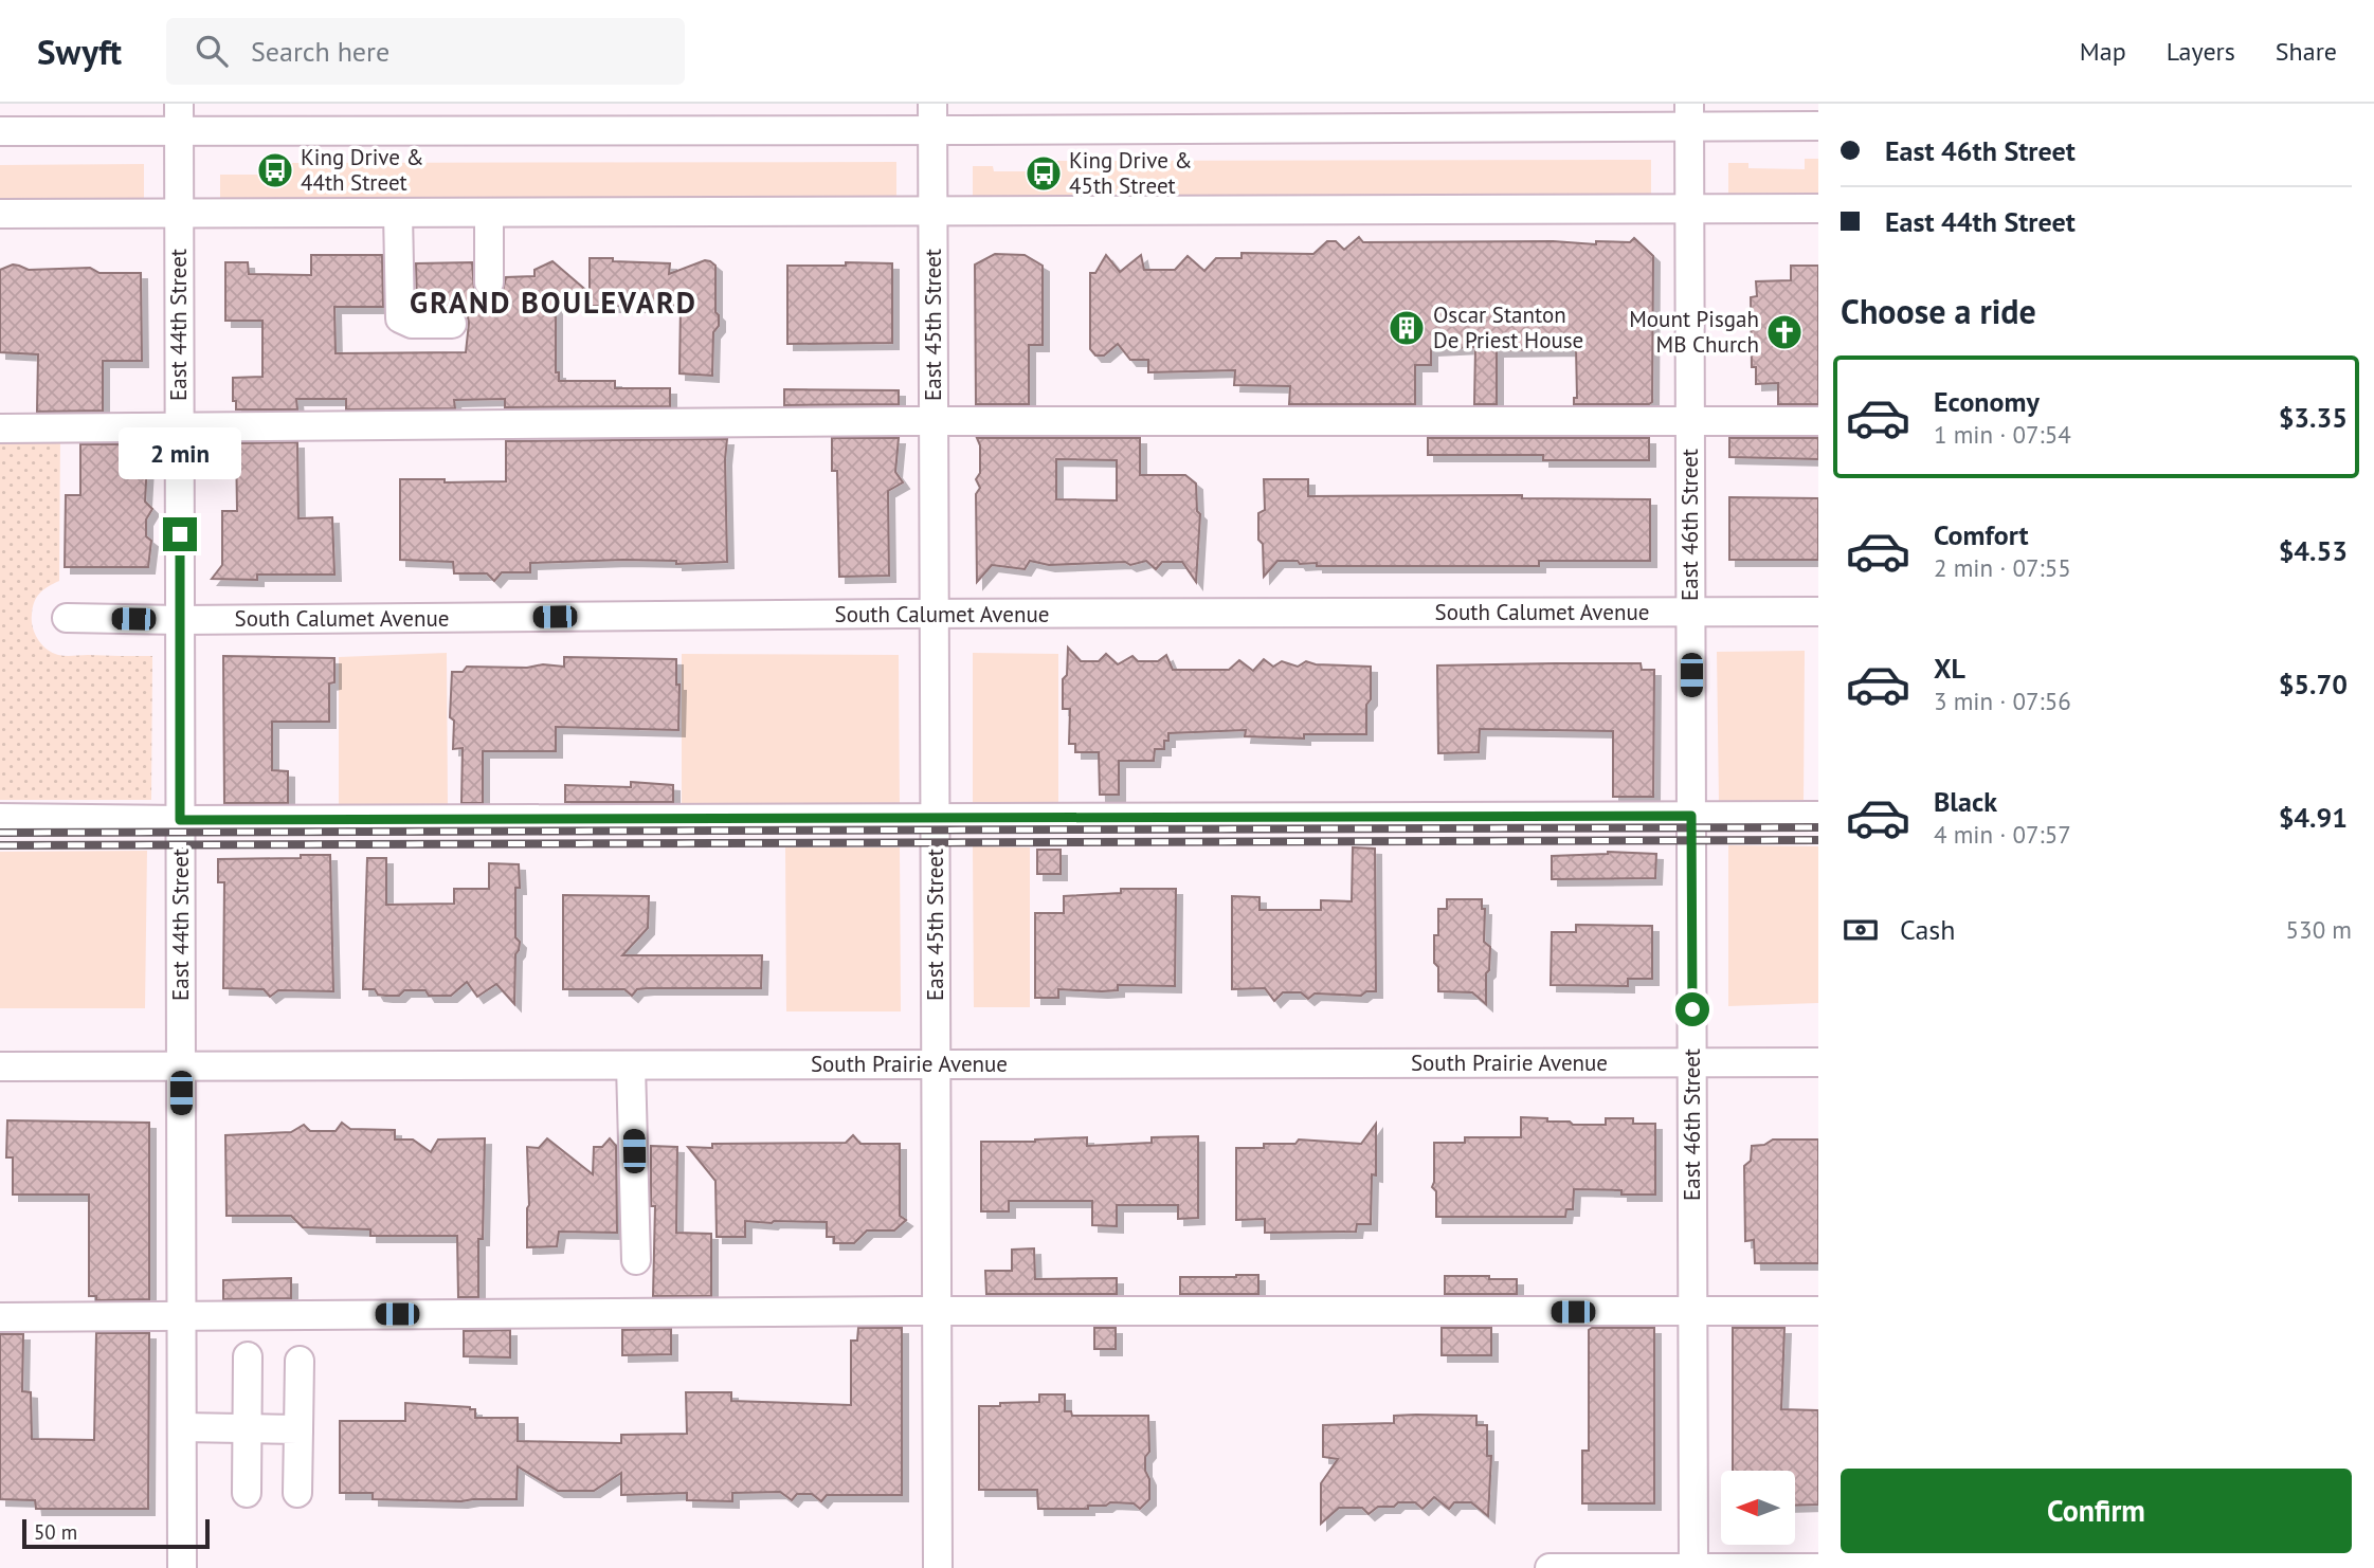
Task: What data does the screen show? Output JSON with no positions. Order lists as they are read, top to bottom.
{
  "streets": {
    "street": [
      "East 44th Street",
      "East 45th Street",
      "East 46th Street",
      "South Calumet Avenue",
      "South Prairie Avenue"
    ]
  },
  "crossings": [
    ["East 44th Street", "South Calumet Avenue"],
    ["East 44th Street", "South Prairie Avenue"],
    ["East 45th Street", "South Calumet Avenue"],
    ["East 45th Street", "South Prairie Avenue"],
    ["East 46th Street", "South Calumet Avenue"],
    ["East 46th Street", "South Prairie Avenue"]
  ],
  "districts": ["GRAND BOULEVARD"],
  "places": {
    "bus stop": ["King Drive & 44th Street", "King Drive & 45th Street"],
    "building": ["Oscar Stanton De Priest House"],
    "church": ["Mount Pisgah MB Church"]
  },
  "scale_bar": "50 m",
  "north": "left",
  "page": {
    "header": "Swyft",
    "search": "Search here",
    "nav": ["Map", "Layers", "Share"],
    "banner": ["East 46th Street", "East 44th Street"],
    "heading": "Choose a ride",
    "list": [
      {
        "name": "Economy",
        "note": "1 min · 07:54",
        "value": "$3.35"
      },
      {
        "name": "Comfort",
        "note": "2 min · 07:55",
        "value": "$4.53"
      },
      {
        "name": "XL",
        "note": "3 min · 07:56",
        "value": "$5.70"
      },
      {
        "name": "Black",
        "note": "4 min · 07:57",
        "value": "$4.91"
      }
    ],
    "bubble": "2 min",
    "pay": ["Cash", "530 m"],
    "buttons": "Confirm",
    "scale": "50 m"
  }
}
